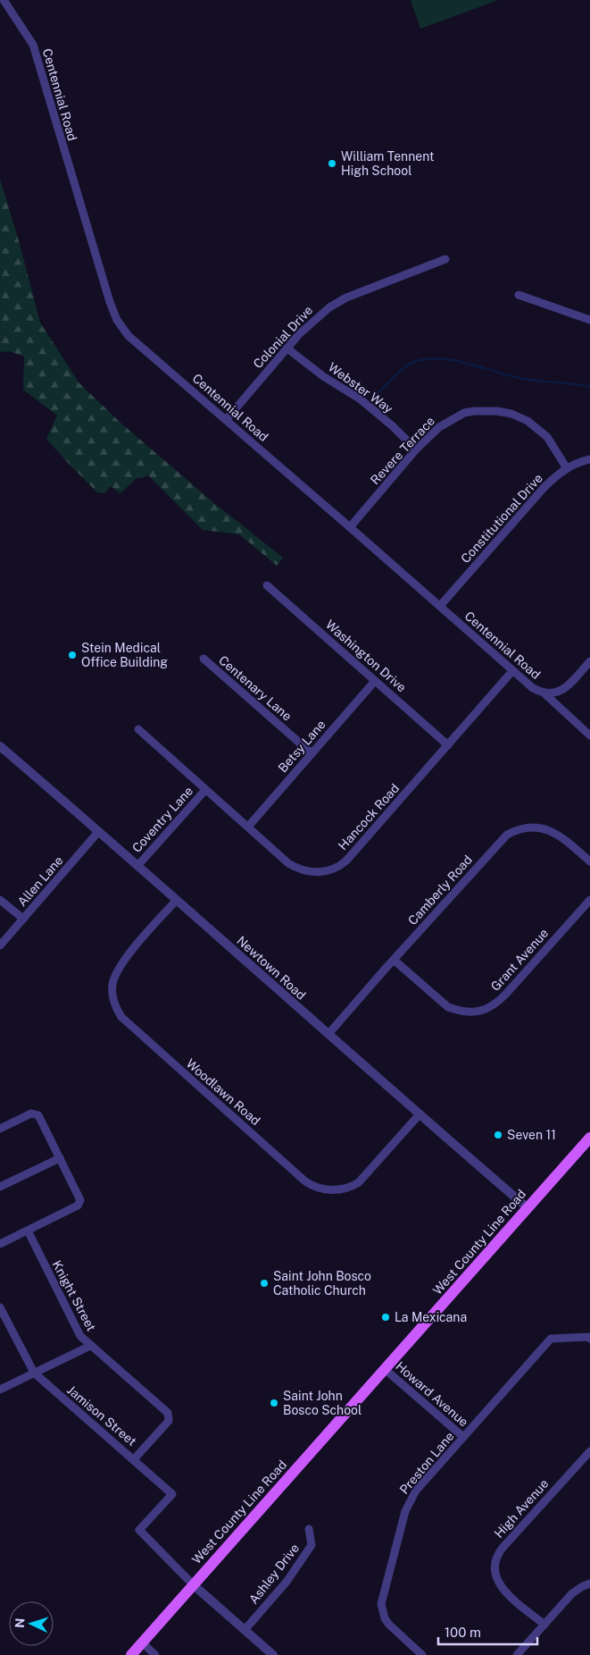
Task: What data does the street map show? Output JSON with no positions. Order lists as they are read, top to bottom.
{
  "streets": {
    "main road": ["West County Line Road"],
    "street": [
      "Centennial Road",
      "Colonial Drive",
      "Webster Way",
      "Revere Terrace",
      "Constitutional Drive",
      "Washington Drive",
      "Centenary Lane",
      "Betsy Lane",
      "Hancock Road",
      "Coventry Lane",
      "Allen Lane",
      "Camberly Road",
      "Grant Avenue",
      "Newtown Road",
      "Woodlawn Road",
      "Knight Street",
      "Howard Avenue",
      "Jamison Street",
      "Preston Lane",
      "High Avenue",
      "Ashley Drive"
    ]
  },
  "crossings": [
    ["Centennial Road", "Colonial Drive"],
    ["Centennial Road", "Revere Terrace"],
    ["Centennial Road", "Constitutional Drive"],
    ["Centennial Road", "Hancock Road"],
    ["Colonial Drive", "Webster Way"],
    ["Webster Way", "Revere Terrace"],
    ["Revere Terrace", "Constitutional Drive"],
    ["Washington Drive", "Betsy Lane"],
    ["Washington Drive", "Hancock Road"],
    ["Centenary Lane", "Betsy Lane"],
    ["Betsy Lane", "Hancock Road"],
    ["Hancock Road", "Coventry Lane"],
    ["Coventry Lane", "Newtown Road"],
    ["Allen Lane", "Newtown Road"],
    ["Camberly Road", "Grant Avenue"],
    ["Camberly Road", "Newtown Road"],
    ["Newtown Road", "Woodlawn Road"],
    ["Newtown Road", "West County Line Road"],
    ["West County Line Road", "Howard Avenue"],
    ["West County Line Road", "Jamison Street"],
    ["Knight Street", "Jamison Street"],
    ["Howard Avenue", "Preston Lane"]
  ],
  "places": [
    "William Tennent High School",
    "Stein Medical Office Building",
    "Seven 11",
    "Saint John Bosco Catholic Church",
    "La Mexicana",
    "Saint John Bosco School"
  ],
  "scale_bar": "100 m",
  "north": "left"
}
